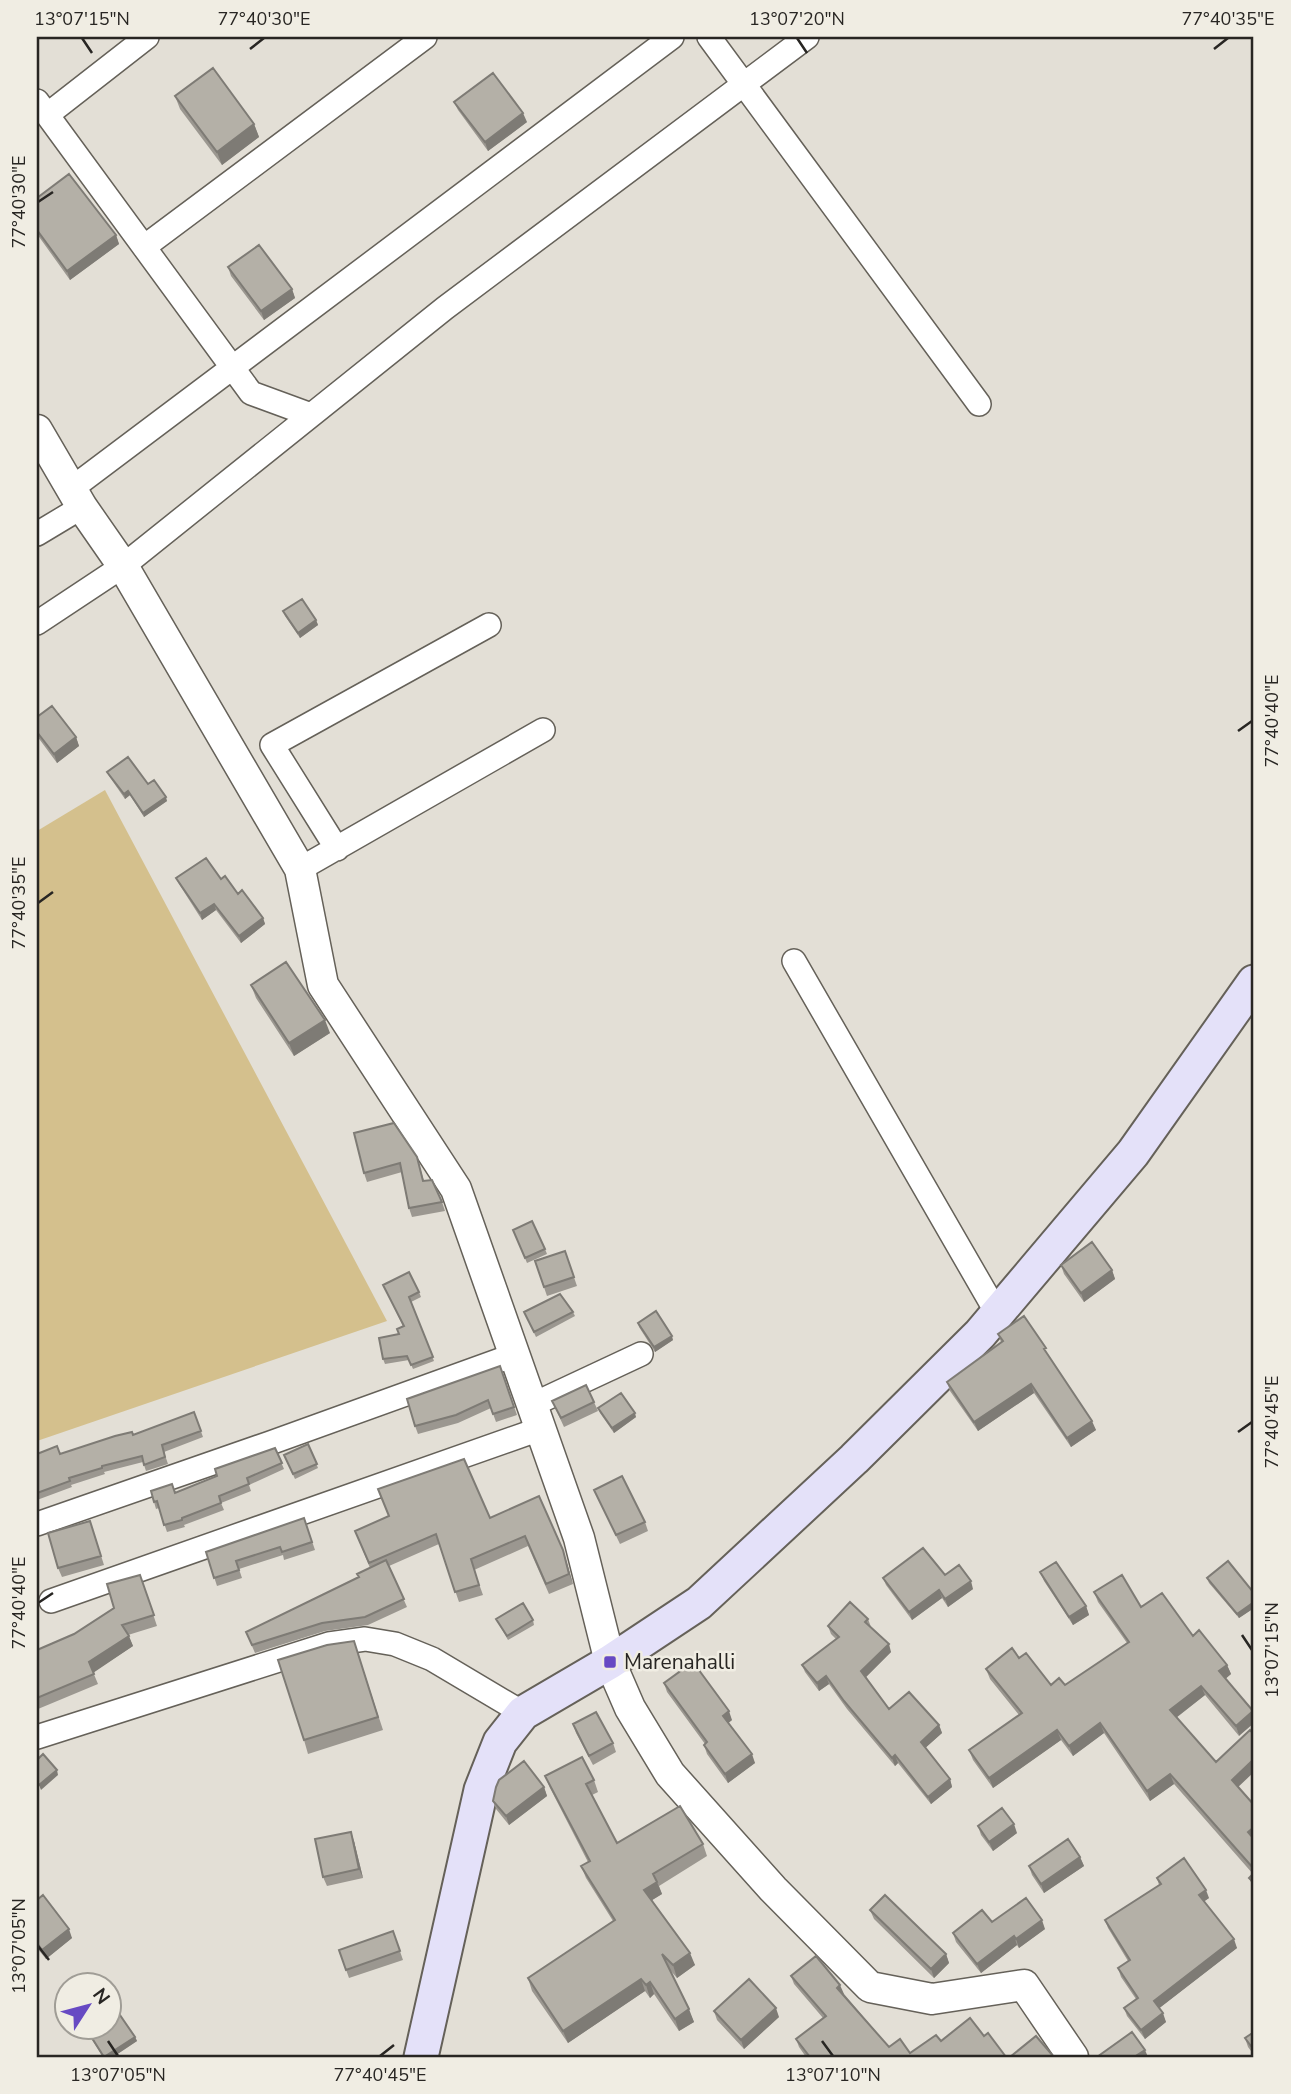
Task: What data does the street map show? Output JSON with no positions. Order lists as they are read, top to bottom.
{
  "places": {
    "transit": ["Marenahalli"]
  },
  "north": "top right",
  "coordinates": [
    "13°07'15\"N",
    "77°40'30\"E",
    "13°07'20\"N",
    "77°40'35\"E",
    "77°40'40\"E",
    "77°40'45\"E",
    "13°07'05\"N",
    "13°07'10\"N"
  ]
}
